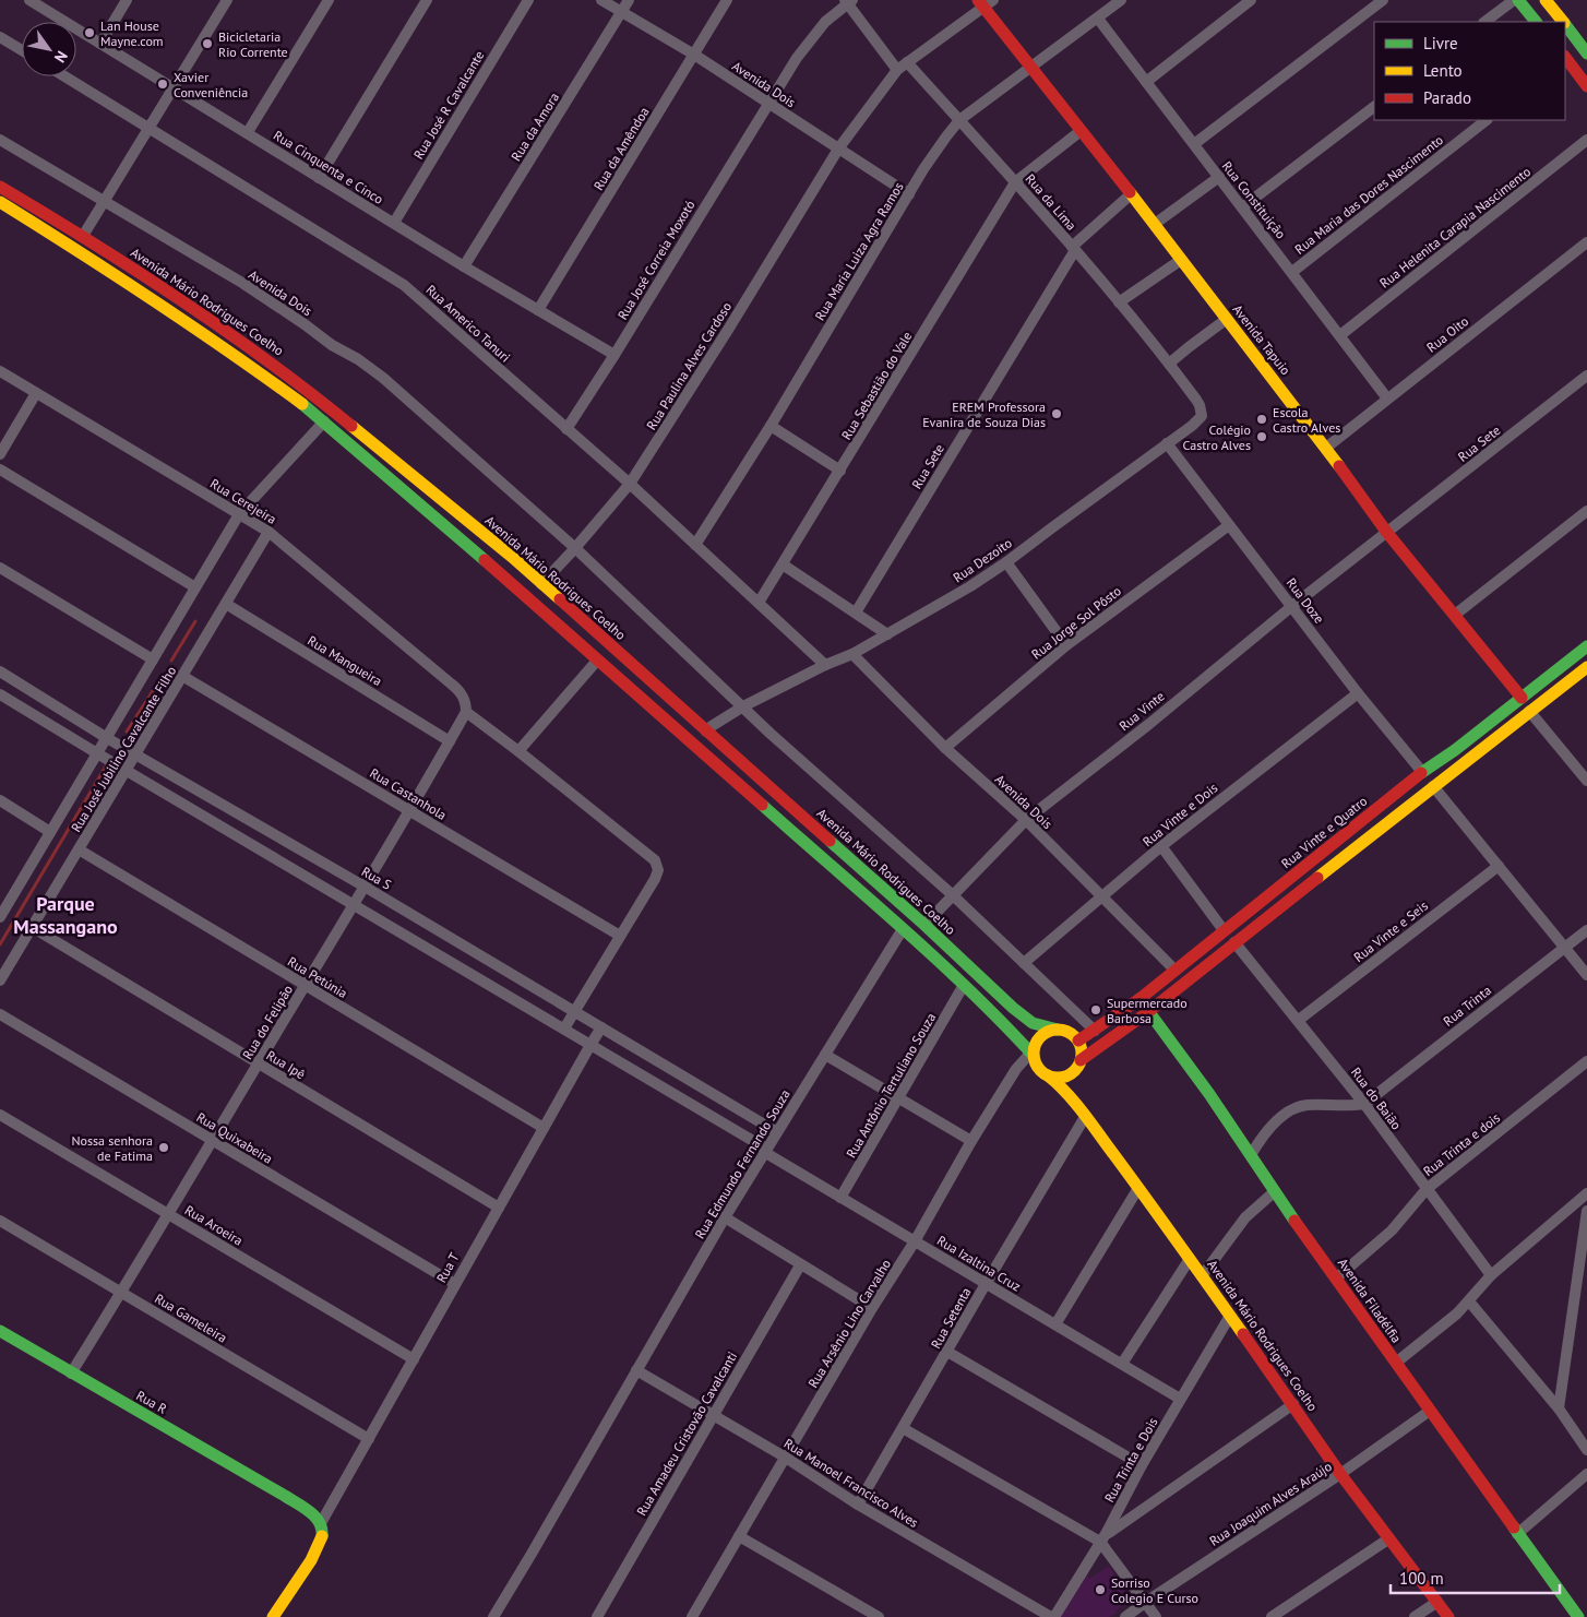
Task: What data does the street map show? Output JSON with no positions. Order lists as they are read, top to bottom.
{
  "streets": {
    "street": [
      "Avenida Dois",
      "Rua José R Cavalcante",
      "Rua da Amora",
      "Rua da Amêndoa",
      "Rua Cinquenta e Cinco",
      "Rua Maria das Dores Nascimento",
      "Rua Constituição",
      "Rua da Lima",
      "Rua Helenita Carapia Nascimento",
      "Rua Maria Luiza Agra Ramos",
      "Rua José Correia Moxotó",
      "Avenida Mário Rodrigues Coelho",
      "Rua Americo Tanuri",
      "Rua Oito",
      "Avenida Tapuio",
      "Rua Paulina Alves Cardoso",
      "Rua Sebastião do Vale",
      "Rua Sete",
      "Rua Cerejeira",
      "Rua Dezoito",
      "Rua Doze",
      "Rua Jorge Sol Pôsto",
      "Rua Mangueira",
      "Rua Vinte",
      "Rua José Jubilino Cavalcante Filho",
      "Rua Castanhola",
      "Rua Vinte e Dois",
      "Rua Vinte e Quatro",
      "Rua S",
      "Rua Vinte e Seis",
      "Rua Petúnia",
      "Rua Trinta",
      "Rua do Felipão",
      "Rua Ipê",
      "Rua Antônio Tertuliano Souza",
      "Rua do Baião",
      "Rua Quixabeira",
      "Rua Trinta e dois",
      "Rua Edmundo Fernando Souza",
      "Rua Aroeira",
      "Rua Izaltina Cruz",
      "Rua T",
      "Avenida Filadélfia",
      "Rua Gameleira",
      "Rua Setenta",
      "Rua Arsênio Lino Carvalho",
      "Rua R",
      "Rua Amadeu Cristovão Cavalcanti",
      "Rua Trinta e Dois",
      "Rua Manoel Francisco Alves",
      "Rua Joaquim Alves Araújo"
    ]
  },
  "crossings": [
    ["Avenida Dois", "Rua da Amora"],
    ["Avenida Dois", "Rua da Amêndoa"],
    ["Avenida Dois", "Rua Maria Luiza Agra Ramos"],
    ["Avenida Dois", "Rua José Correia Moxotó"],
    ["Avenida Dois", "Rua Paulina Alves Cardoso"],
    ["Avenida Dois", "Rua Dezoito"],
    ["Avenida Dois", "Rua Jorge Sol Pôsto"],
    ["Avenida Dois", "Rua Vinte"],
    ["Avenida Dois", "Rua Vinte e Dois"],
    ["Avenida Dois", "Rua Vinte e Quatro"],
    ["Rua José R Cavalcante", "Rua Cinquenta e Cinco"],
    ["Rua da Amora", "Rua Cinquenta e Cinco"],
    ["Rua da Amêndoa", "Rua Cinquenta e Cinco"],
    ["Rua Cinquenta e Cinco", "Rua José Correia Moxotó"],
    ["Rua Maria das Dores Nascimento", "Rua Constituição"],
    ["Rua Constituição", "Rua Helenita Carapia Nascimento"],
    ["Rua Constituição", "Rua Maria Luiza Agra Ramos"],
    ["Rua Constituição", "Rua Oito"],
    ["Rua da Lima", "Rua Maria Luiza Agra Ramos"],
    ["Rua da Lima", "Rua Paulina Alves Cardoso"],
    ["Rua da Lima", "Rua Sebastião do Vale"],
    ["Rua da Lima", "Rua Sete"],
    ["Rua da Lima", "Rua Dezoito"],
    ["Rua Maria Luiza Agra Ramos", "Rua Americo Tanuri"],
    ["Rua Maria Luiza Agra Ramos", "Avenida Tapuio"],
    ["Rua José Correia Moxotó", "Rua Americo Tanuri"],
    ["Avenida Mário Rodrigues Coelho", "Rua Paulina Alves Cardoso"],
    ["Avenida Mário Rodrigues Coelho", "Rua Dezoito"],
    ["Avenida Mário Rodrigues Coelho", "Rua Vinte"],
    ["Avenida Mário Rodrigues Coelho", "Rua José Jubilino Cavalcante Filho"],
    ["Avenida Mário Rodrigues Coelho", "Rua Vinte e Quatro"],
    ["Avenida Mário Rodrigues Coelho", "Rua Antônio Tertuliano Souza"],
    ["Avenida Mário Rodrigues Coelho", "Rua Edmundo Fernando Souza"],
    ["Avenida Mário Rodrigues Coelho", "Rua Setenta"],
    ["Avenida Mário Rodrigues Coelho", "Rua Arsênio Lino Carvalho"],
    ["Avenida Mário Rodrigues Coelho", "Rua Trinta e Dois"],
    ["Avenida Mário Rodrigues Coelho", "Rua Joaquim Alves Araújo"],
    ["Rua Americo Tanuri", "Rua Paulina Alves Cardoso"],
    ["Rua Americo Tanuri", "Rua Sebastião do Vale"],
    ["Rua Americo Tanuri", "Rua Dezoito"],
    ["Rua Oito", "Avenida Tapuio"],
    ["Avenida Tapuio", "Rua Paulina Alves Cardoso"],
    ["Avenida Tapuio", "Rua Sete"],
    ["Avenida Tapuio", "Rua Vinte"],
    ["Avenida Tapuio", "Rua Vinte e Quatro"],
    ["Rua Sete", "Rua Vinte"],
    ["Rua Cerejeira", "Rua José Jubilino Cavalcante Filho"],
    ["Rua Cerejeira", "Rua do Felipão"],
    ["Rua Dezoito", "Rua Doze"],
    ["Rua Doze", "Rua Jorge Sol Pôsto"],
    ["Rua Doze", "Rua Vinte"],
    ["Rua Doze", "Rua Vinte e Dois"],
    ["Rua Doze", "Rua Vinte e Quatro"],
    ["Rua Mangueira", "Rua José Jubilino Cavalcante Filho"],
    ["Rua Mangueira", "Rua do Felipão"],
    ["Rua José Jubilino Cavalcante Filho", "Rua Castanhola"],
    ["Rua José Jubilino Cavalcante Filho", "Rua S"],
    ["Rua José Jubilino Cavalcante Filho", "Rua Petúnia"],
    ["Rua José Jubilino Cavalcante Filho", "Rua Ipê"],
    ["Rua Castanhola", "Rua do Felipão"],
    ["Rua Vinte e Quatro", "Avenida Filadélfia"],
    ["Rua Vinte e Quatro", "Rua Arsênio Lino Carvalho"],
    ["Rua S", "Rua do Felipão"],
    ["Rua S", "Rua Edmundo Fernando Souza"],
    ["Rua S", "Rua T"],
    ["Rua Vinte e Seis", "Rua do Baião"],
    ["Rua Petúnia", "Rua do Felipão"],
    ["Rua Petúnia", "Rua T"],
    ["Rua Trinta", "Rua do Baião"],
    ["Rua do Felipão", "Rua Ipê"],
    ["Rua do Felipão", "Rua Quixabeira"],
    ["Rua do Felipão", "Rua Aroeira"],
    ["Rua do Felipão", "Rua Gameleira"],
    ["Rua do Felipão", "Rua R"],
    ["Rua Ipê", "Rua T"],
    ["Rua Antônio Tertuliano Souza", "Rua Izaltina Cruz"],
    ["Rua do Baião", "Rua Trinta e dois"],
    ["Rua Quixabeira", "Rua T"],
    ["Rua Trinta e dois", "Avenida Filadélfia"],
    ["Rua Edmundo Fernando Souza", "Rua Izaltina Cruz"],
    ["Rua Edmundo Fernando Souza", "Rua Manoel Francisco Alves"],
    ["Rua Aroeira", "Rua T"],
    ["Rua Izaltina Cruz", "Rua T"],
    ["Rua Izaltina Cruz", "Rua Setenta"],
    ["Rua Izaltina Cruz", "Rua Arsênio Lino Carvalho"],
    ["Rua Izaltina Cruz", "Rua Trinta e Dois"],
    ["Rua T", "Rua Gameleira"],
    ["Rua T", "Rua R"],
    ["Avenida Filadélfia", "Rua Joaquim Alves Araújo"],
    ["Rua Setenta", "Rua Manoel Francisco Alves"],
    ["Rua Arsênio Lino Carvalho", "Rua Manoel Francisco Alves"],
    ["Rua Amadeu Cristovão Cavalcanti", "Rua Manoel Francisco Alves"],
    ["Rua Trinta e Dois", "Rua Manoel Francisco Alves"]
  ],
  "districts": ["Parque Massangano"],
  "places": [
    "Lan House Mayne.com",
    "Bicicletaria Rio Corrente",
    "Xavier Conveniência",
    "EREM Professora Evanira de Souza Dias",
    "Escola Castro Alves",
    "Colégio Castro Alves",
    "Supermercado Barbosa",
    "Nossa senhora de Fatima",
    "Sorriso Colegio E Curso"
  ],
  "legend": ["Livre", "Lento", "Parado"],
  "scale_bar": "100 m",
  "north": "bottom right"
}
